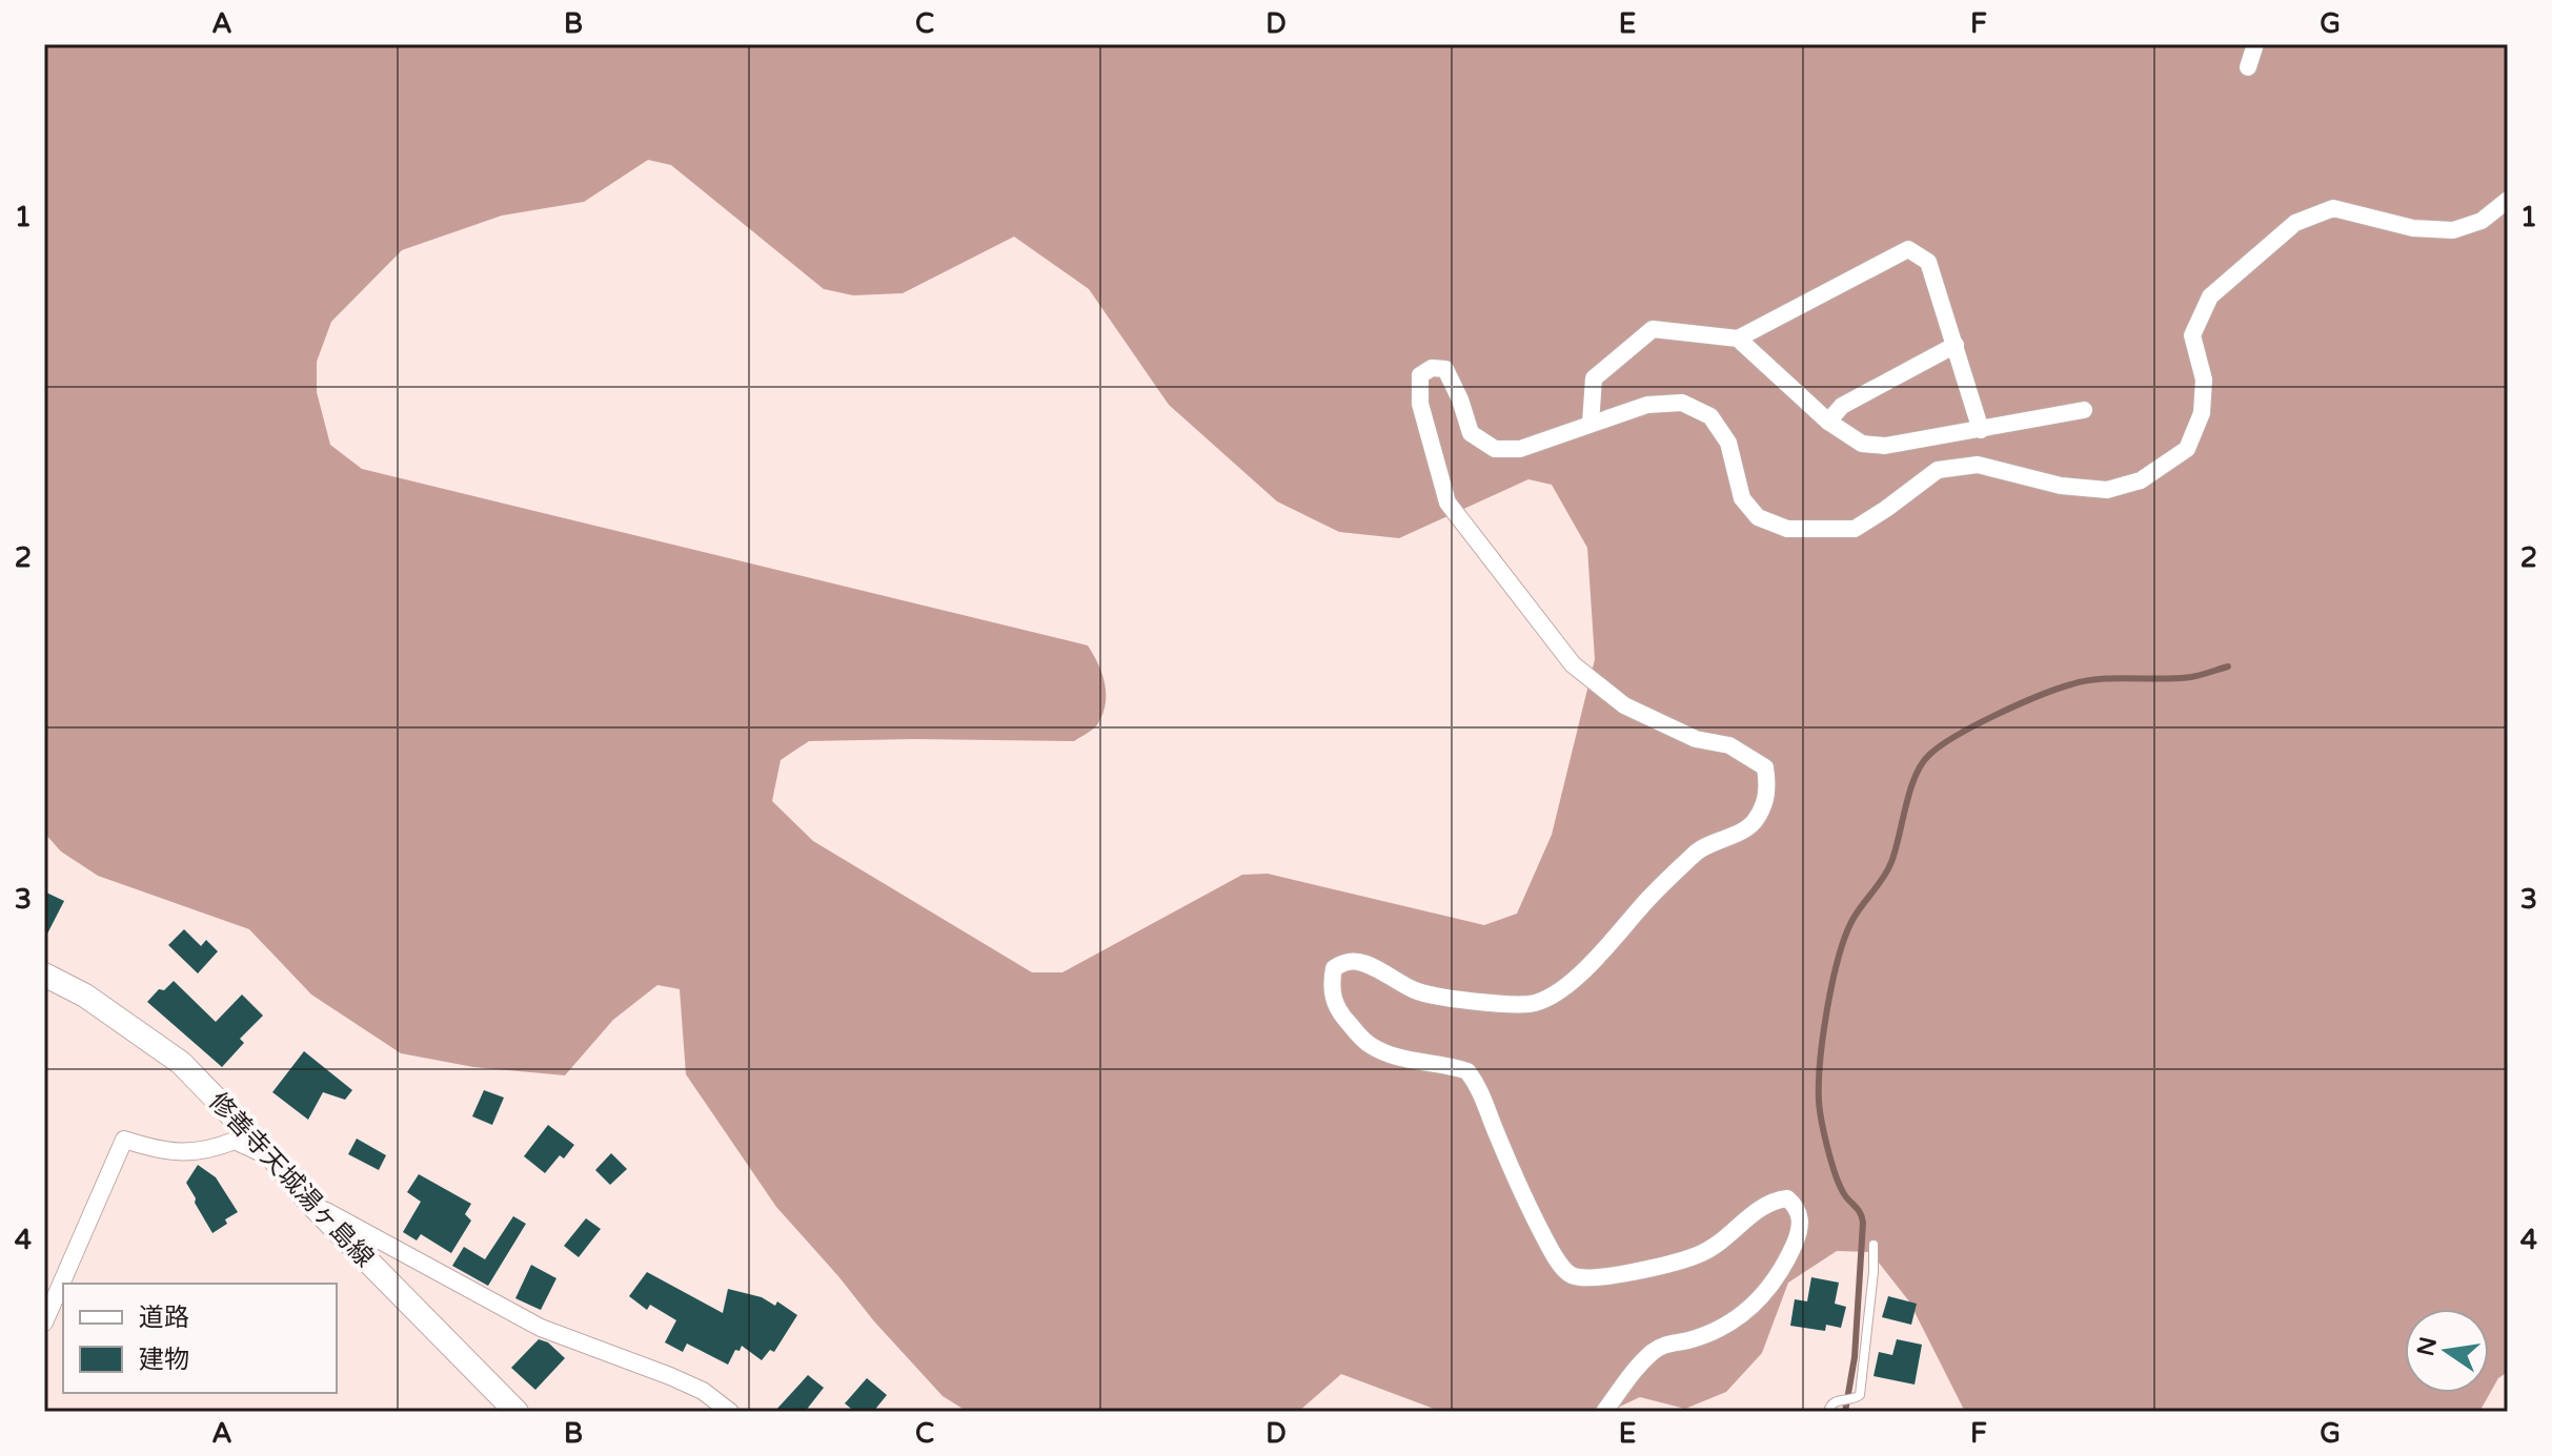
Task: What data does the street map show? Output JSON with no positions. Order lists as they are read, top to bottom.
{
  "streets": {
    "main road": ["修善寺天城湯ヶ島線"]
  },
  "legend": ["道路", "建物"],
  "north": "left",
  "grid": {
    "columns": [
      "A",
      "B",
      "C",
      "D",
      "E",
      "F",
      "G"
    ],
    "rows": [
      "1",
      "2",
      "3",
      "4"
    ]
  }
}
